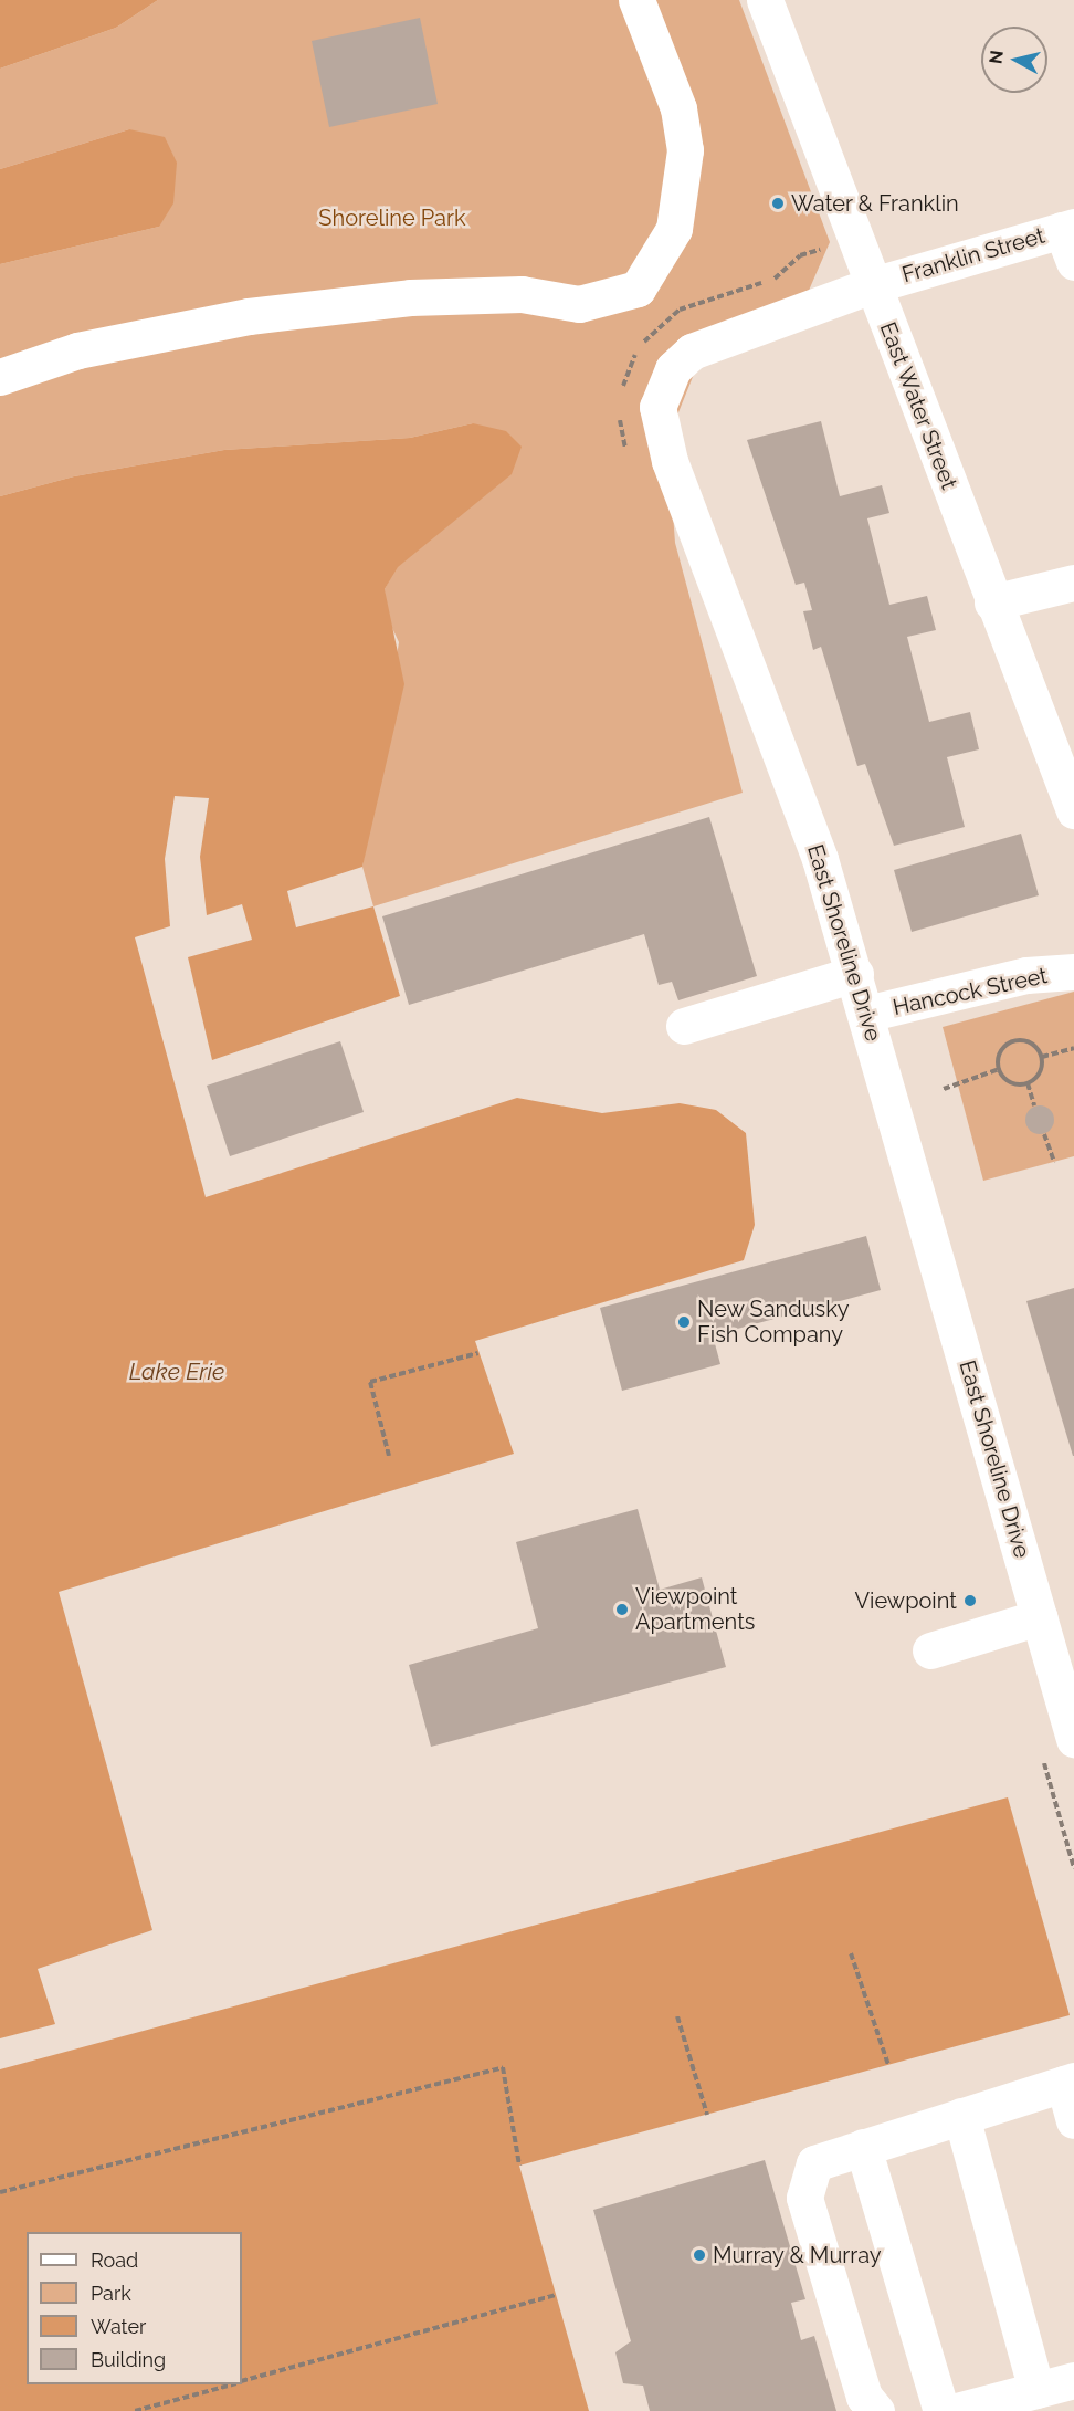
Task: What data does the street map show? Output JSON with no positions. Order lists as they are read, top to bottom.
{
  "streets": {
    "street": [
      "Franklin Street",
      "East Water Street",
      "East Shoreline Drive",
      "Hancock Street"
    ]
  },
  "crossings": [
    ["Franklin Street", "East Water Street"],
    ["Franklin Street", "East Shoreline Drive"],
    ["East Water Street", "East Shoreline Drive"],
    ["East Shoreline Drive", "Hancock Street"]
  ],
  "water": ["Lake Erie"],
  "parks": ["Shoreline Park"],
  "places": [
    "Water & Franklin",
    "New Sandusky Fish Company",
    "Viewpoint",
    "Viewpoint Apartments",
    "Murray & Murray"
  ],
  "legend": [
    "Road",
    "Park",
    "Water",
    "Building"
  ],
  "north": "left"
}
